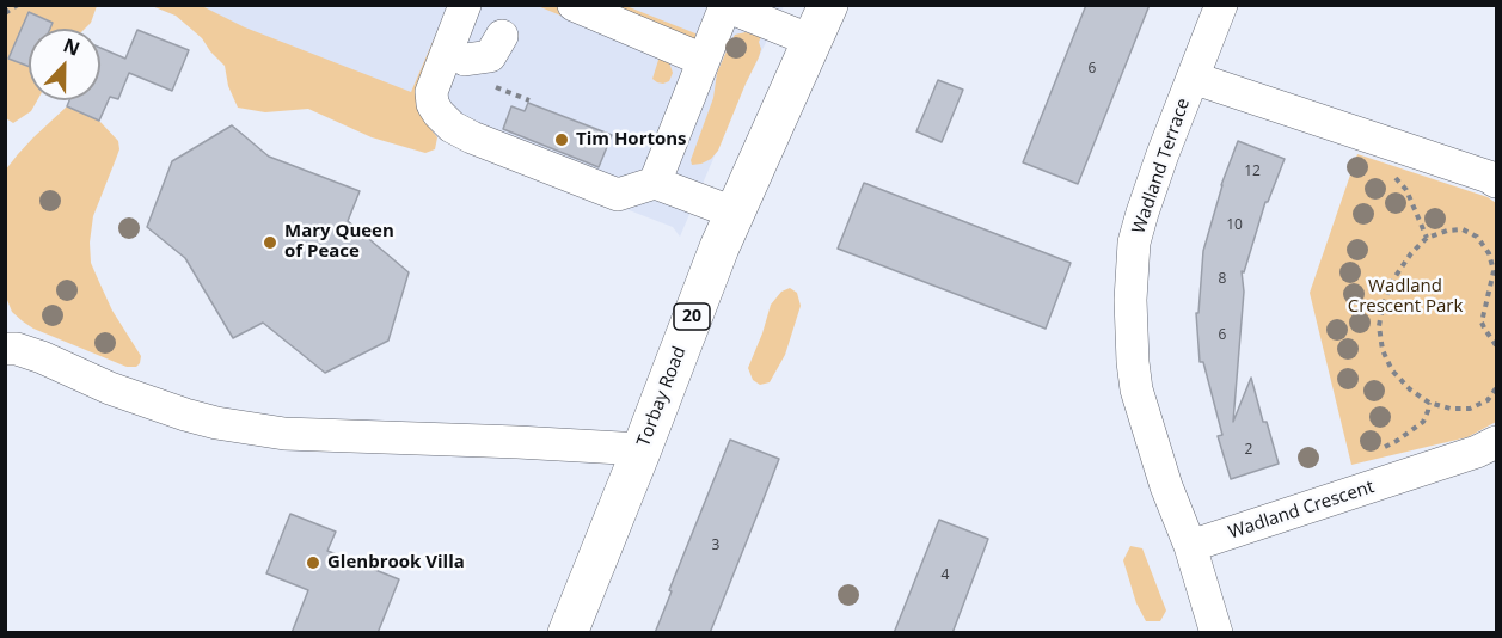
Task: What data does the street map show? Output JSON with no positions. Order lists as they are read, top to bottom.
{
  "streets": {
    "main road": ["20", "Torbay Road"],
    "street": ["Wadland Terrace", "Wadland Crescent"]
  },
  "crossings": [
    ["Wadland Terrace", "Wadland Crescent"]
  ],
  "parks": ["Wadland Crescent Park"],
  "places": ["Tim Hortons", "Mary Queen of Peace", "Glenbrook Villa"],
  "house_numbers": [
    "6",
    "12",
    "10",
    "8",
    "6",
    "2",
    "3",
    "4"
  ],
  "north": "top"
}
